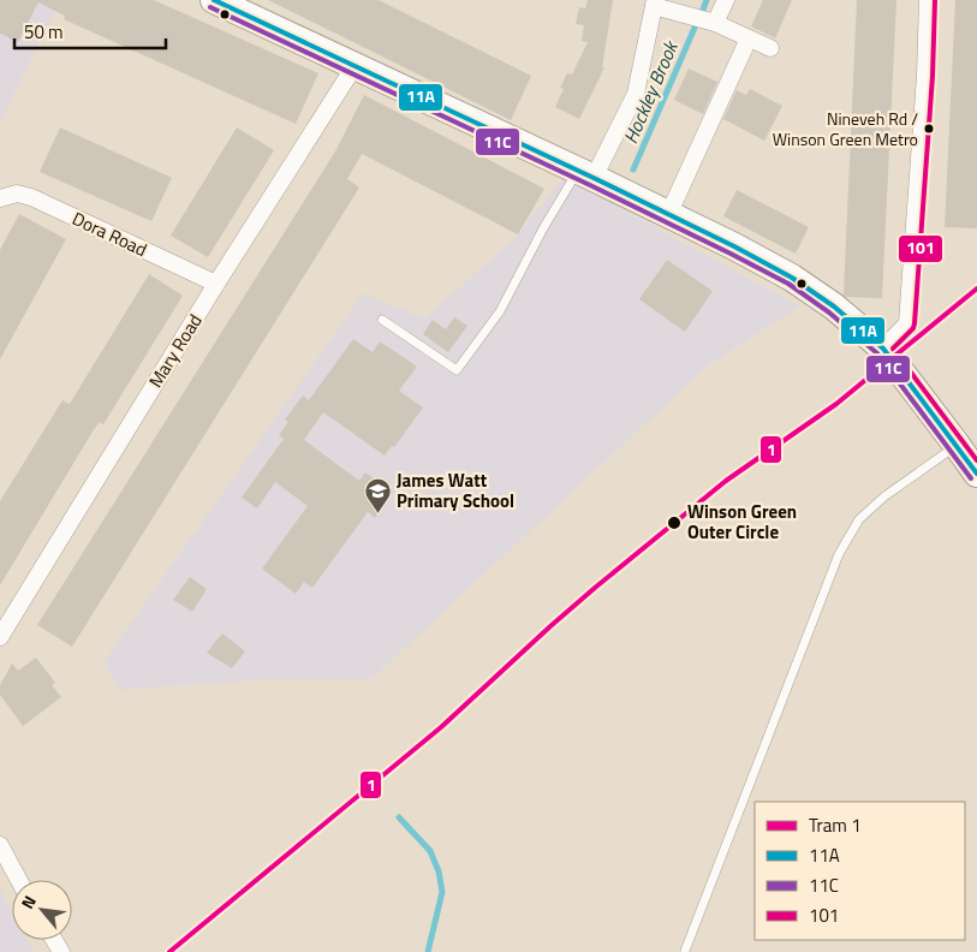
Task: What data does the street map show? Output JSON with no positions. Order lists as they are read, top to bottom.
{
  "streets": {
    "street": ["Dora Road", "Mary Road"]
  },
  "crossings": [
    ["Dora Road", "Mary Road"]
  ],
  "water": ["Hockley Brook"],
  "places": {
    "other": ["Nineveh Rd / Winson Green Metro", "Winson Green Outer Circle"],
    "school or university": ["James Watt Primary School"]
  },
  "lines": [
    "transit line 11A",
    "transit line 101",
    "transit line 11C",
    "tram line 1"
  ],
  "legend": [
    "Tram 1",
    "11A",
    "11C",
    "101"
  ],
  "scale_bar": "50 m",
  "north": "top left"
}
